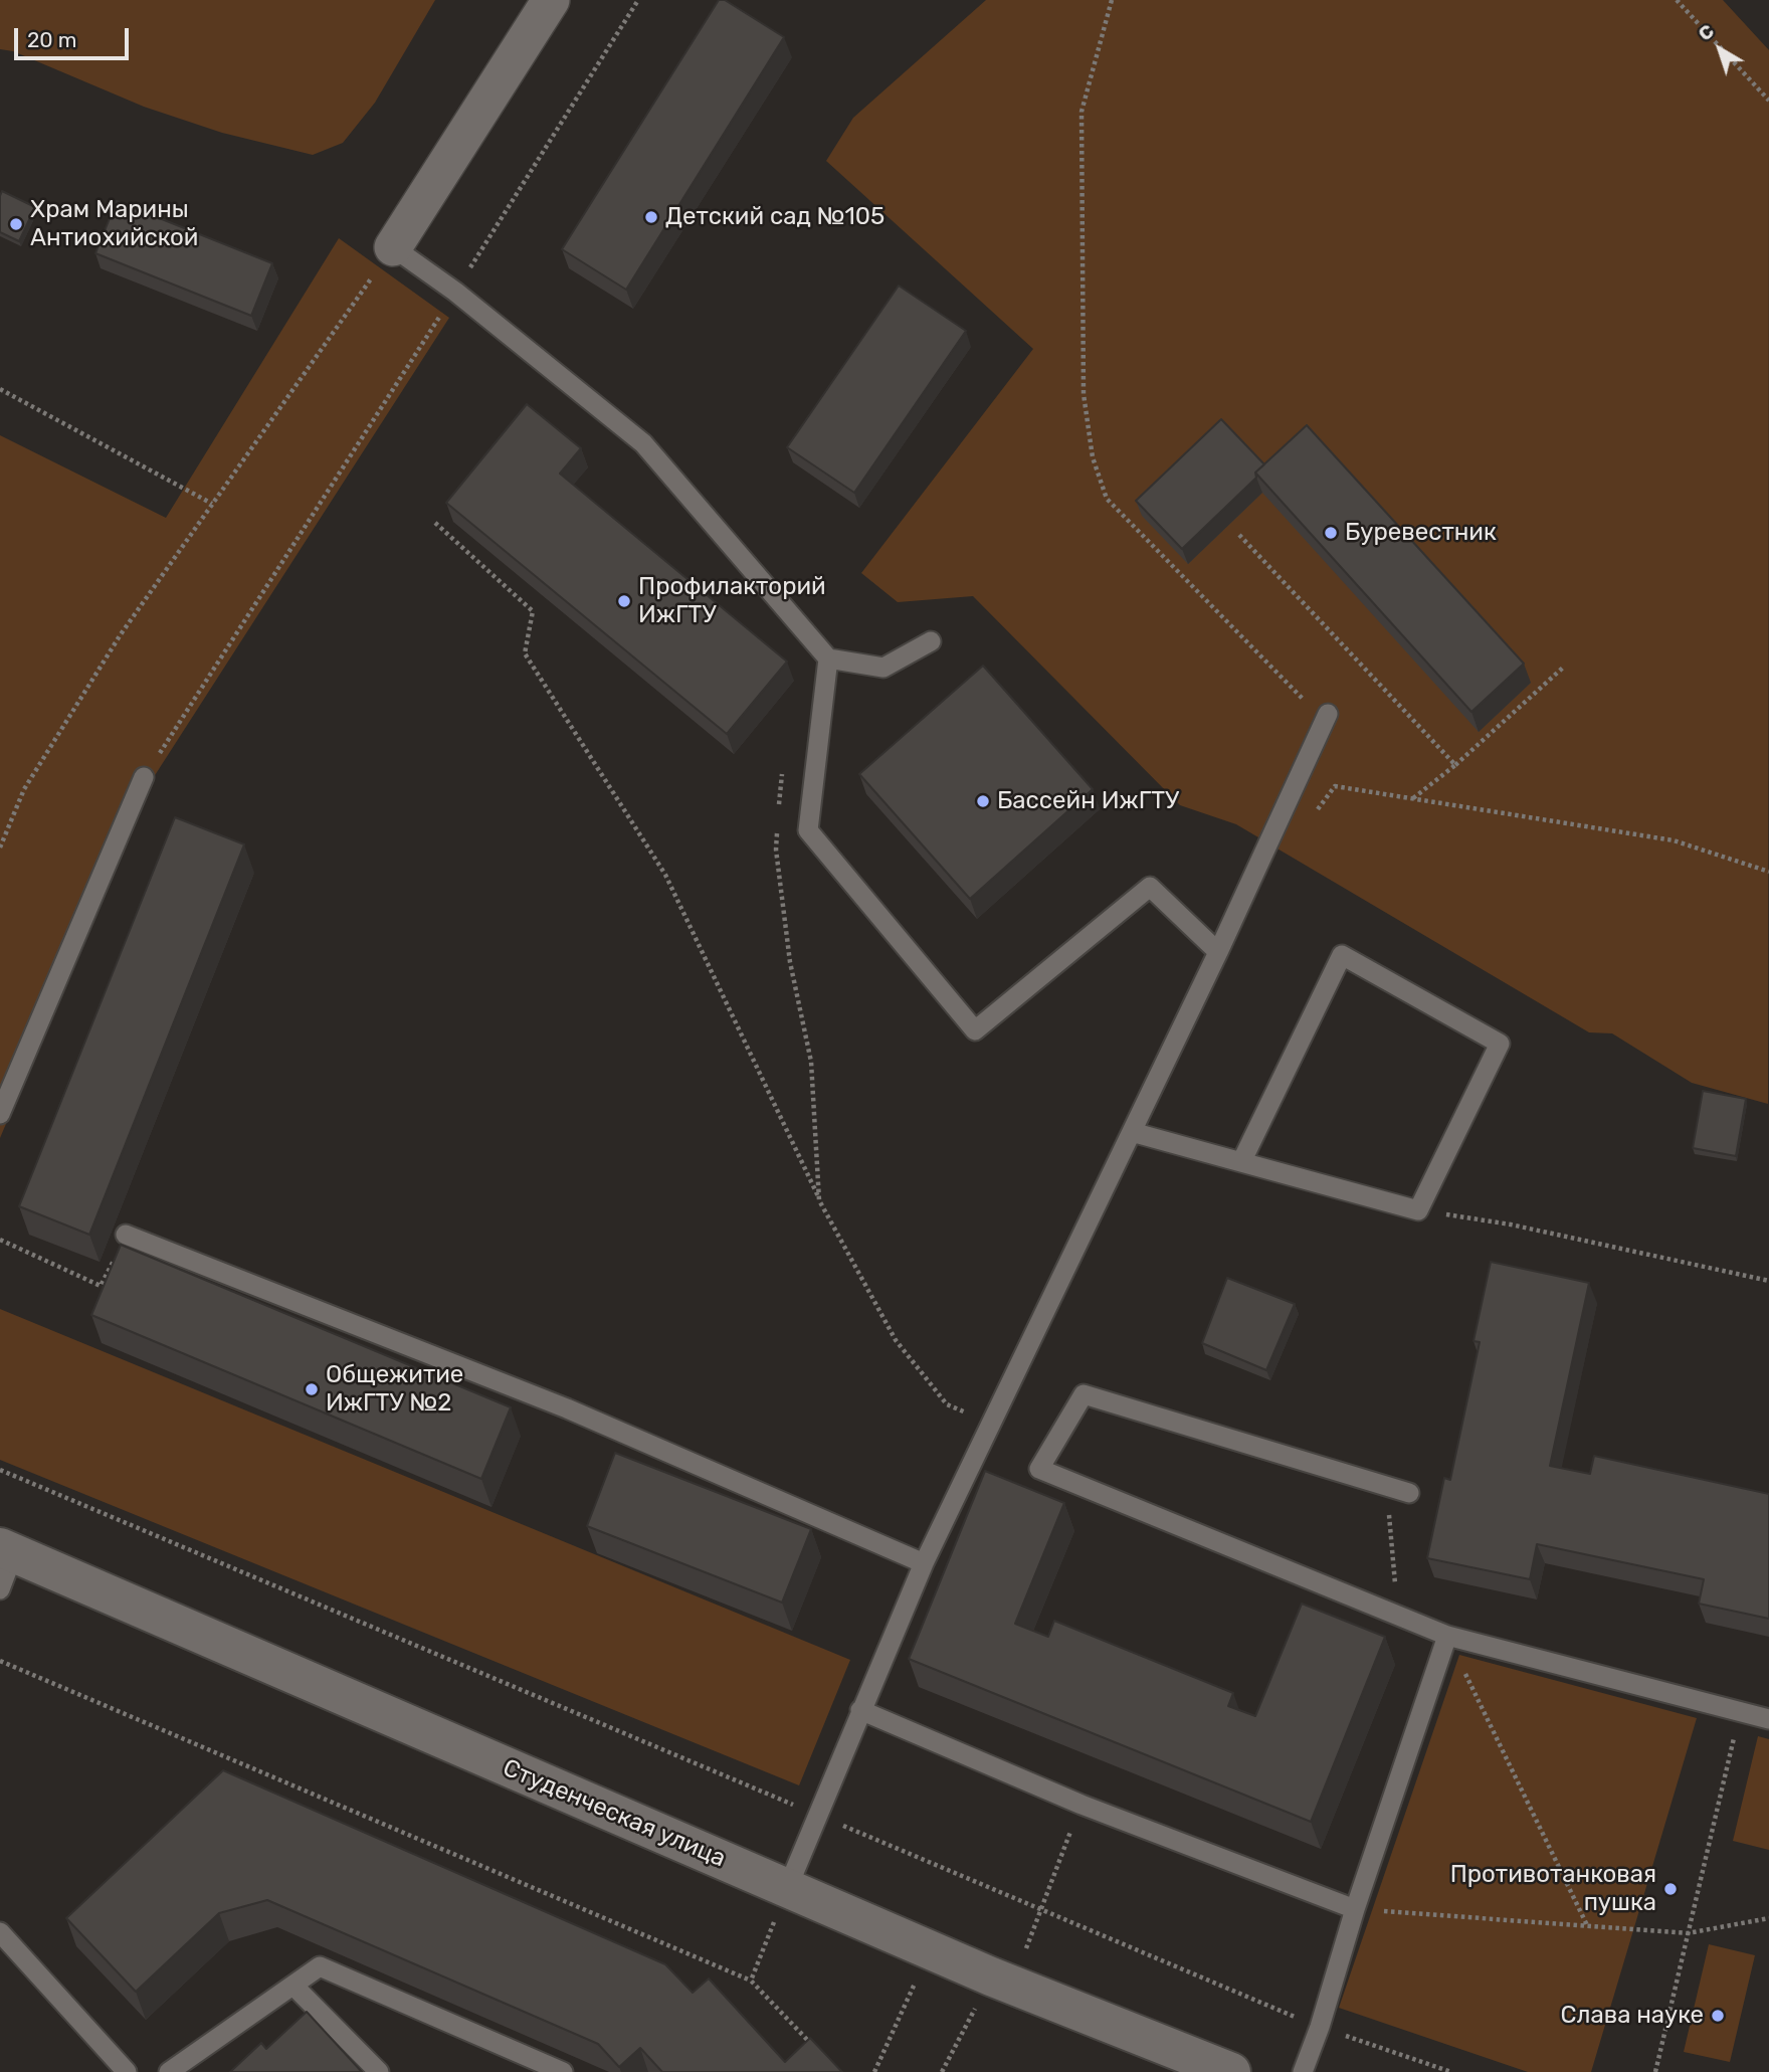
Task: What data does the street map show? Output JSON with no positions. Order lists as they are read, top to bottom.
{
  "streets": {
    "street": ["Студенческая улица"]
  },
  "places": [
    "Детский сад №105",
    "Храм Марины Антиохийской",
    "Буревестник",
    "Профилакторий ИжГТУ",
    "Бассейн ИжГТУ",
    "Общежитие ИжГТУ №2",
    "Противотанковая пушка",
    "Слава науке"
  ],
  "scale_bar": "20 m",
  "north": "top left"
}
